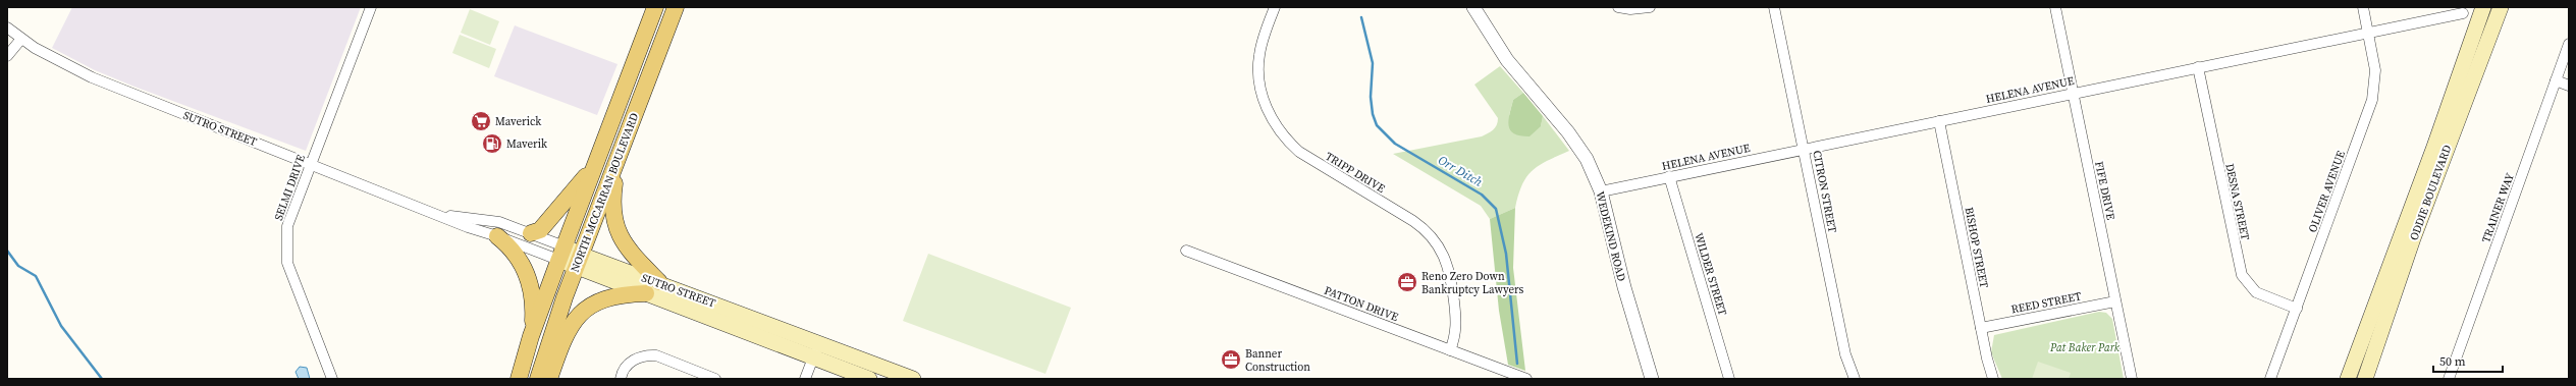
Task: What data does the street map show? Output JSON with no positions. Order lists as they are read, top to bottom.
{
  "streets": {
    "main road": ["SUTRO STREET", "NORTH MCCARRAN BOULEVARD", "ODDIE BOULEVARD"],
    "street": [
      "HELENA AVENUE",
      "TRIPP DRIVE",
      "SELMI DRIVE",
      "FIFE DRIVE",
      "CITRON STREET",
      "OLIVER AVENUE",
      "DESNA STREET",
      "TRAINER WAY",
      "WEDEKIND ROAD",
      "BISHOP STREET",
      "WILDER STREET",
      "REED STREET",
      "PATTON DRIVE"
    ]
  },
  "crossings": [
    ["HELENA AVENUE", "FIFE DRIVE"],
    ["HELENA AVENUE", "CITRON STREET"],
    ["HELENA AVENUE", "OLIVER AVENUE"],
    ["HELENA AVENUE", "DESNA STREET"],
    ["HELENA AVENUE", "WEDEKIND ROAD"],
    ["HELENA AVENUE", "BISHOP STREET"],
    ["HELENA AVENUE", "WILDER STREET"],
    ["SUTRO STREET", "SELMI DRIVE"],
    ["SUTRO STREET", "NORTH MCCARRAN BOULEVARD"],
    ["TRIPP DRIVE", "PATTON DRIVE"],
    ["FIFE DRIVE", "REED STREET"],
    ["OLIVER AVENUE", "DESNA STREET"],
    ["BISHOP STREET", "REED STREET"]
  ],
  "water": ["Orr Ditch"],
  "parks": ["Pat Baker Park"],
  "places": {
    "supermarket": ["Maverick"],
    "fuel station": ["Maverik"],
    "office": ["Reno Zero Down Bankruptcy Lawyers", "Banner Construction"]
  },
  "scale_bar": "50 m"
}
